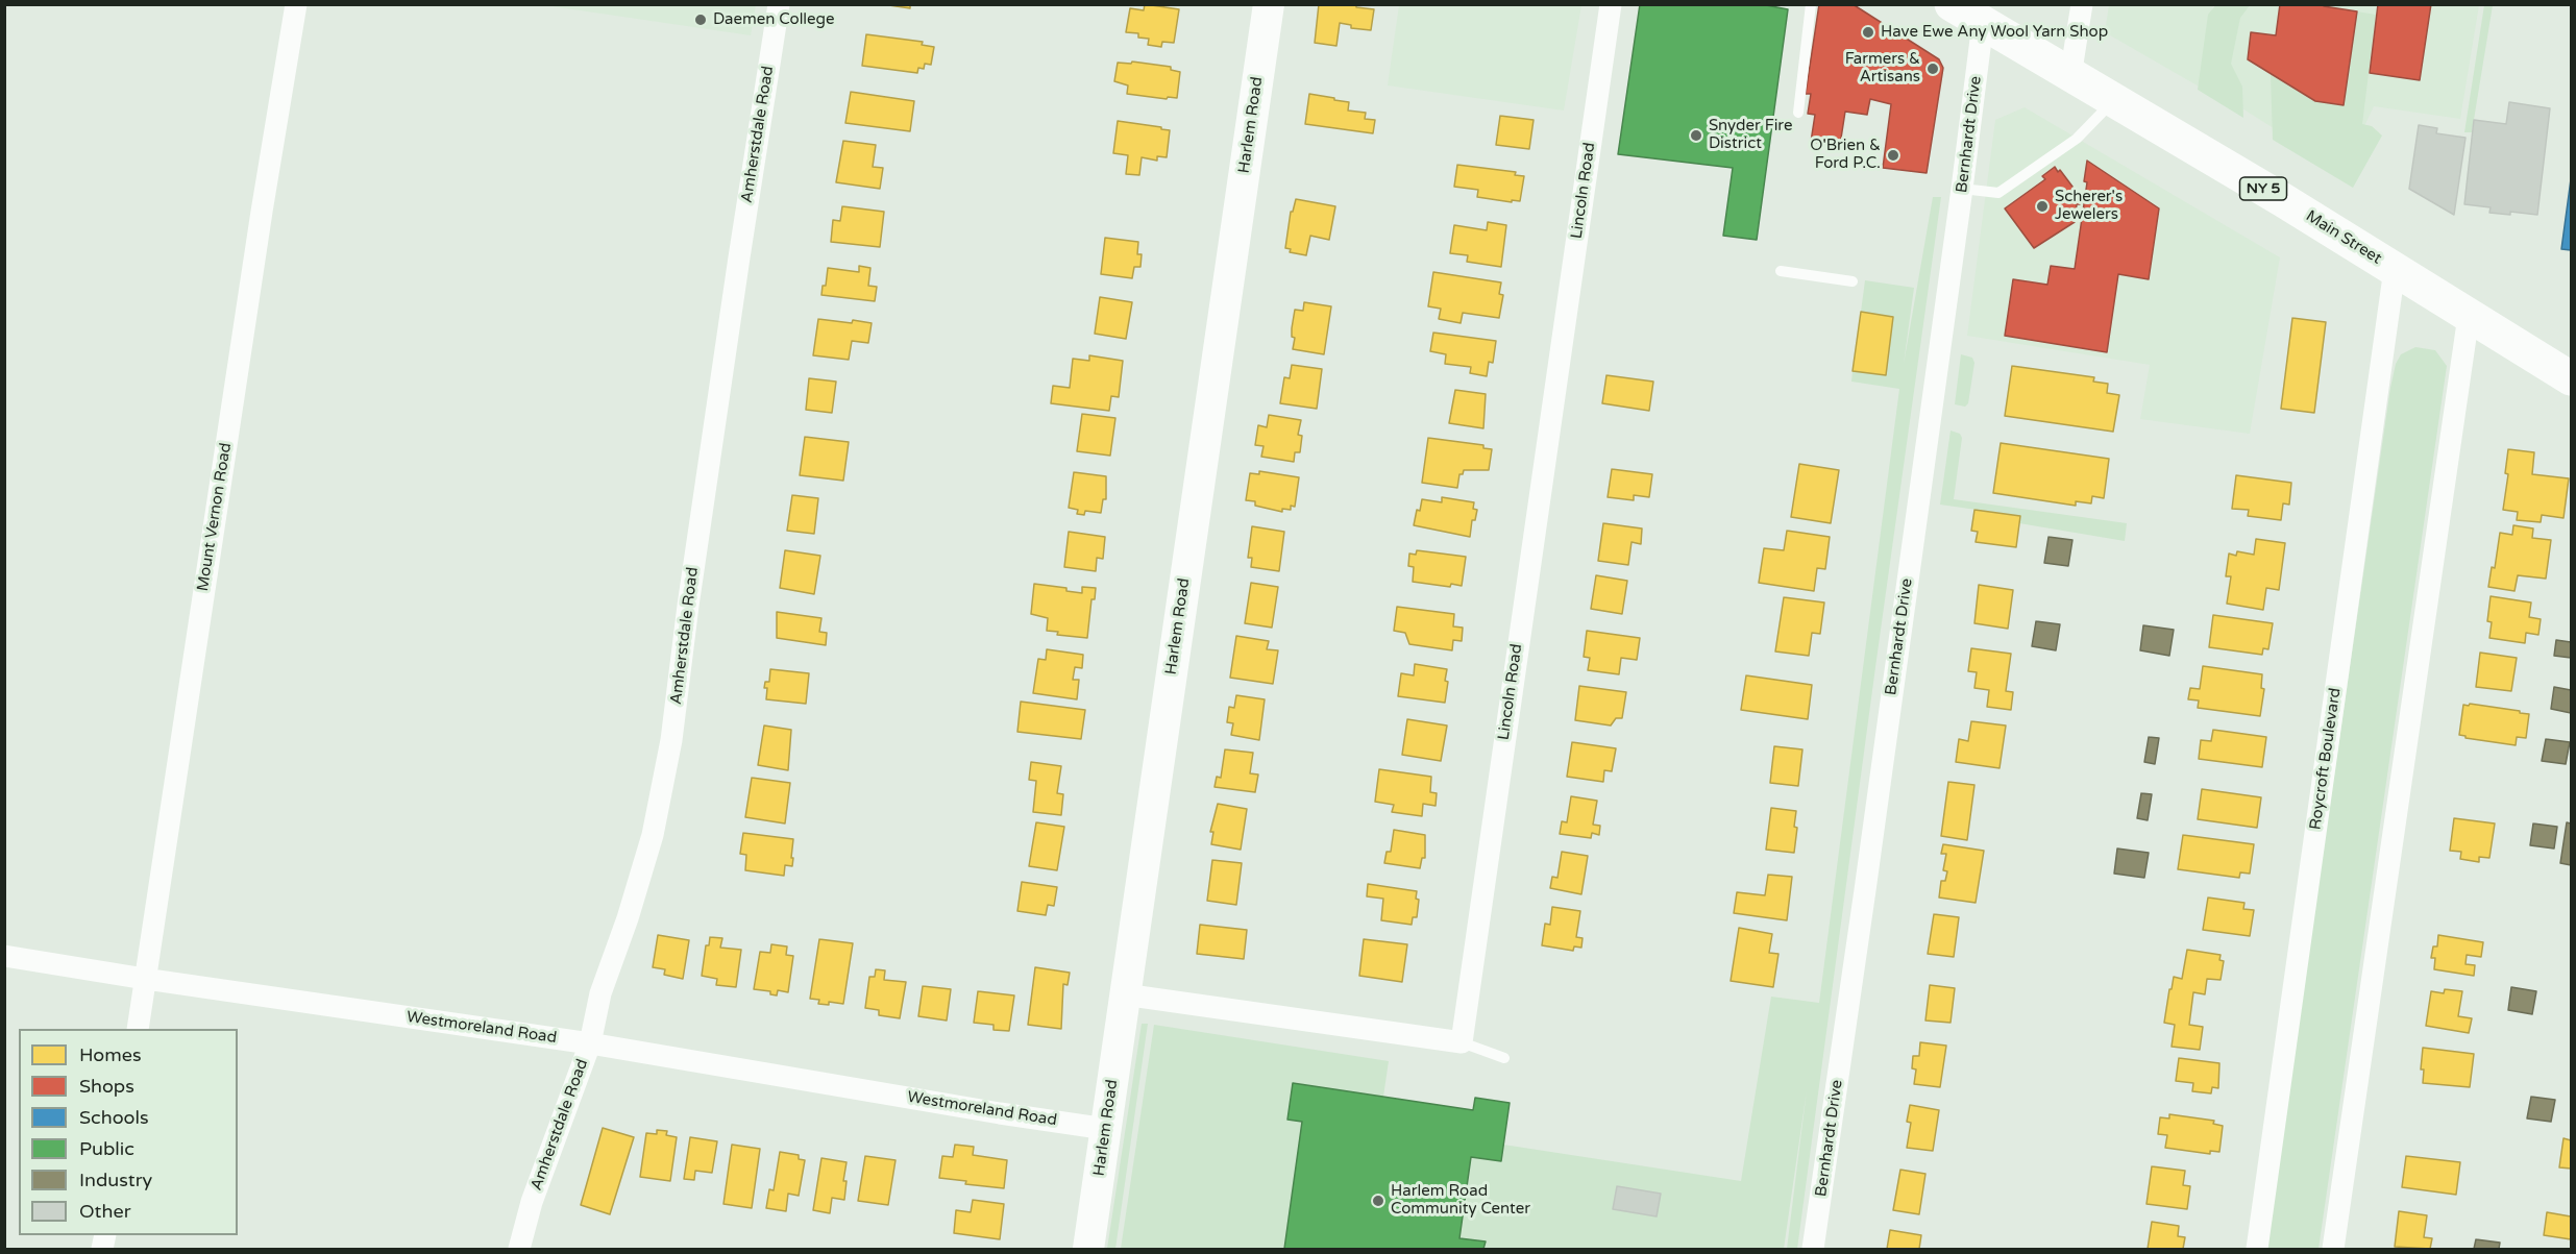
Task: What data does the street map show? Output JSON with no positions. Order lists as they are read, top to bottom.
{
  "streets": {
    "main road": ["Harlem Road", "NY 5", "Main Street"],
    "street": [
      "Amherstdale Road",
      "Bernhardt Drive",
      "Lincoln Road",
      "Mount Vernon Road",
      "Roycroft Boulevard",
      "Westmoreland Road"
    ]
  },
  "crossings": [
    ["Harlem Road", "Westmoreland Road"],
    ["Amherstdale Road", "Westmoreland Road"],
    ["Bernhardt Drive", "Main Street"],
    ["Main Street", "Roycroft Boulevard"],
    ["Mount Vernon Road", "Westmoreland Road"]
  ],
  "places": [
    "Daemen College",
    "Have Ewe Any Wool Yarn Shop",
    "Farmers & Artisans",
    "Snyder Fire District",
    "O'Brien & Ford P.C.",
    "Scherer's Jewelers",
    "Harlem Road Community Center"
  ],
  "legend": [
    "Homes",
    "Shops",
    "Schools",
    "Public",
    "Industry",
    "Other"
  ]
}
